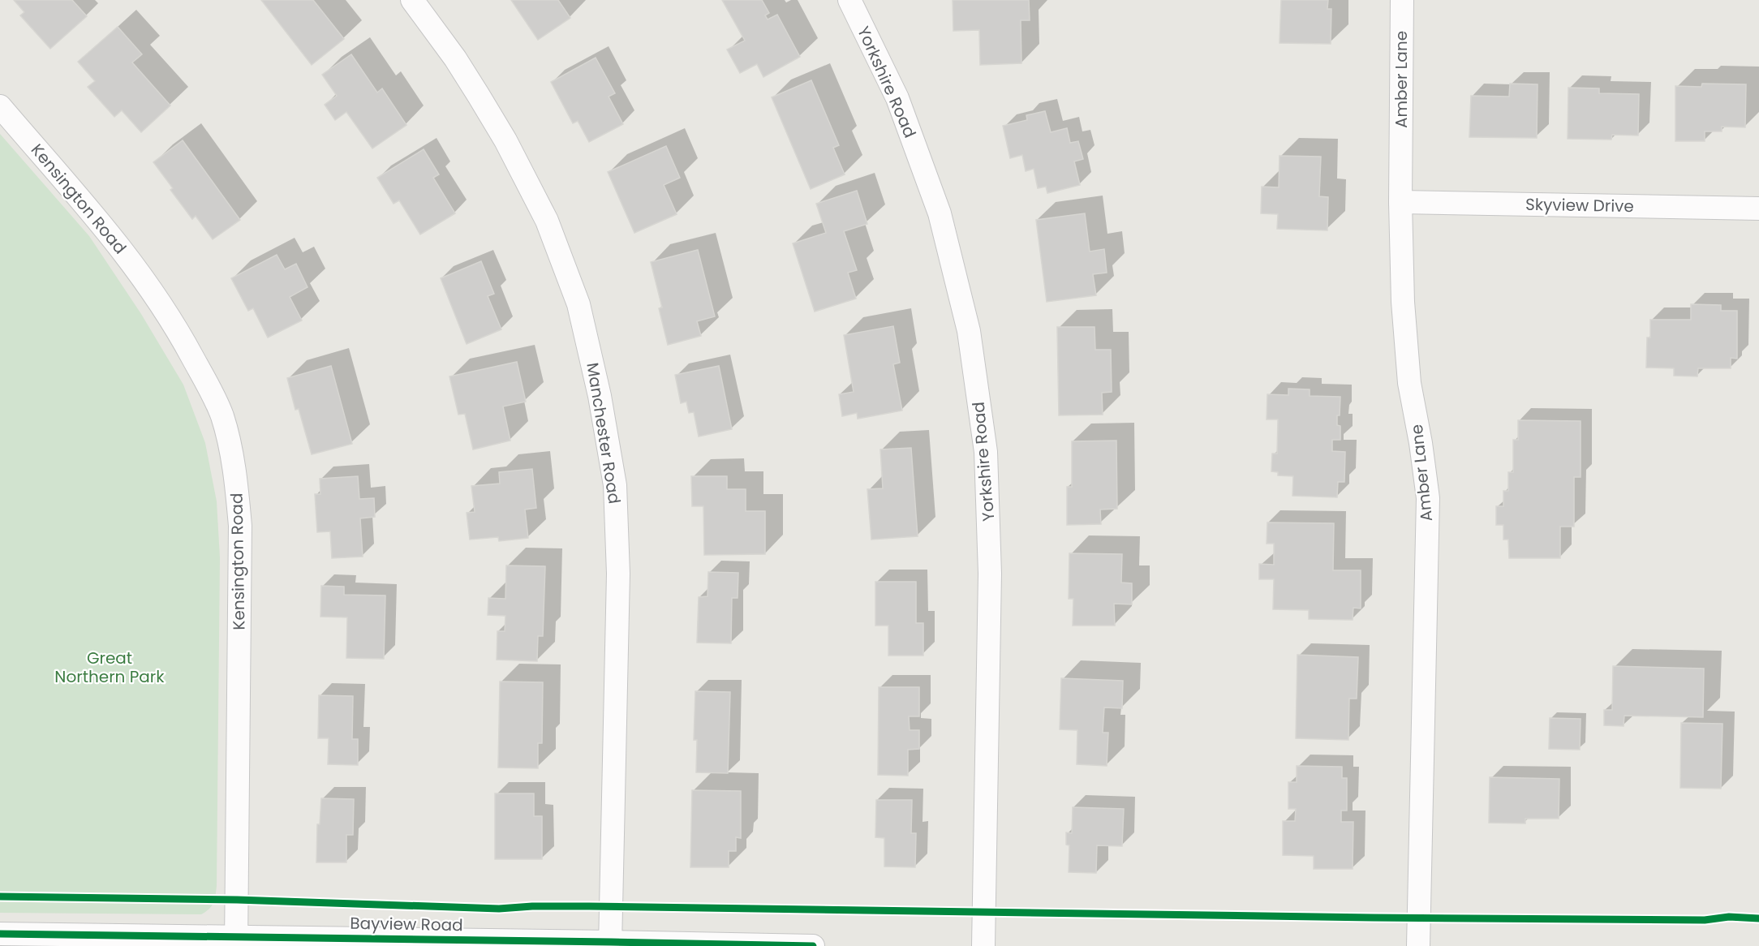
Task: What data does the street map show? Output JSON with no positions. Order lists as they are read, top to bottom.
{
  "streets": {
    "street": [
      "Amber Lane",
      "Yorkshire Road",
      "Kensington Road",
      "Skyview Drive",
      "Manchester Road",
      "Bayview Road"
    ]
  },
  "crossings": [
    ["Amber Lane", "Skyview Drive"],
    ["Kensington Road", "Bayview Road"],
    ["Manchester Road", "Bayview Road"]
  ],
  "parks": ["Great Northern Park"]
}
